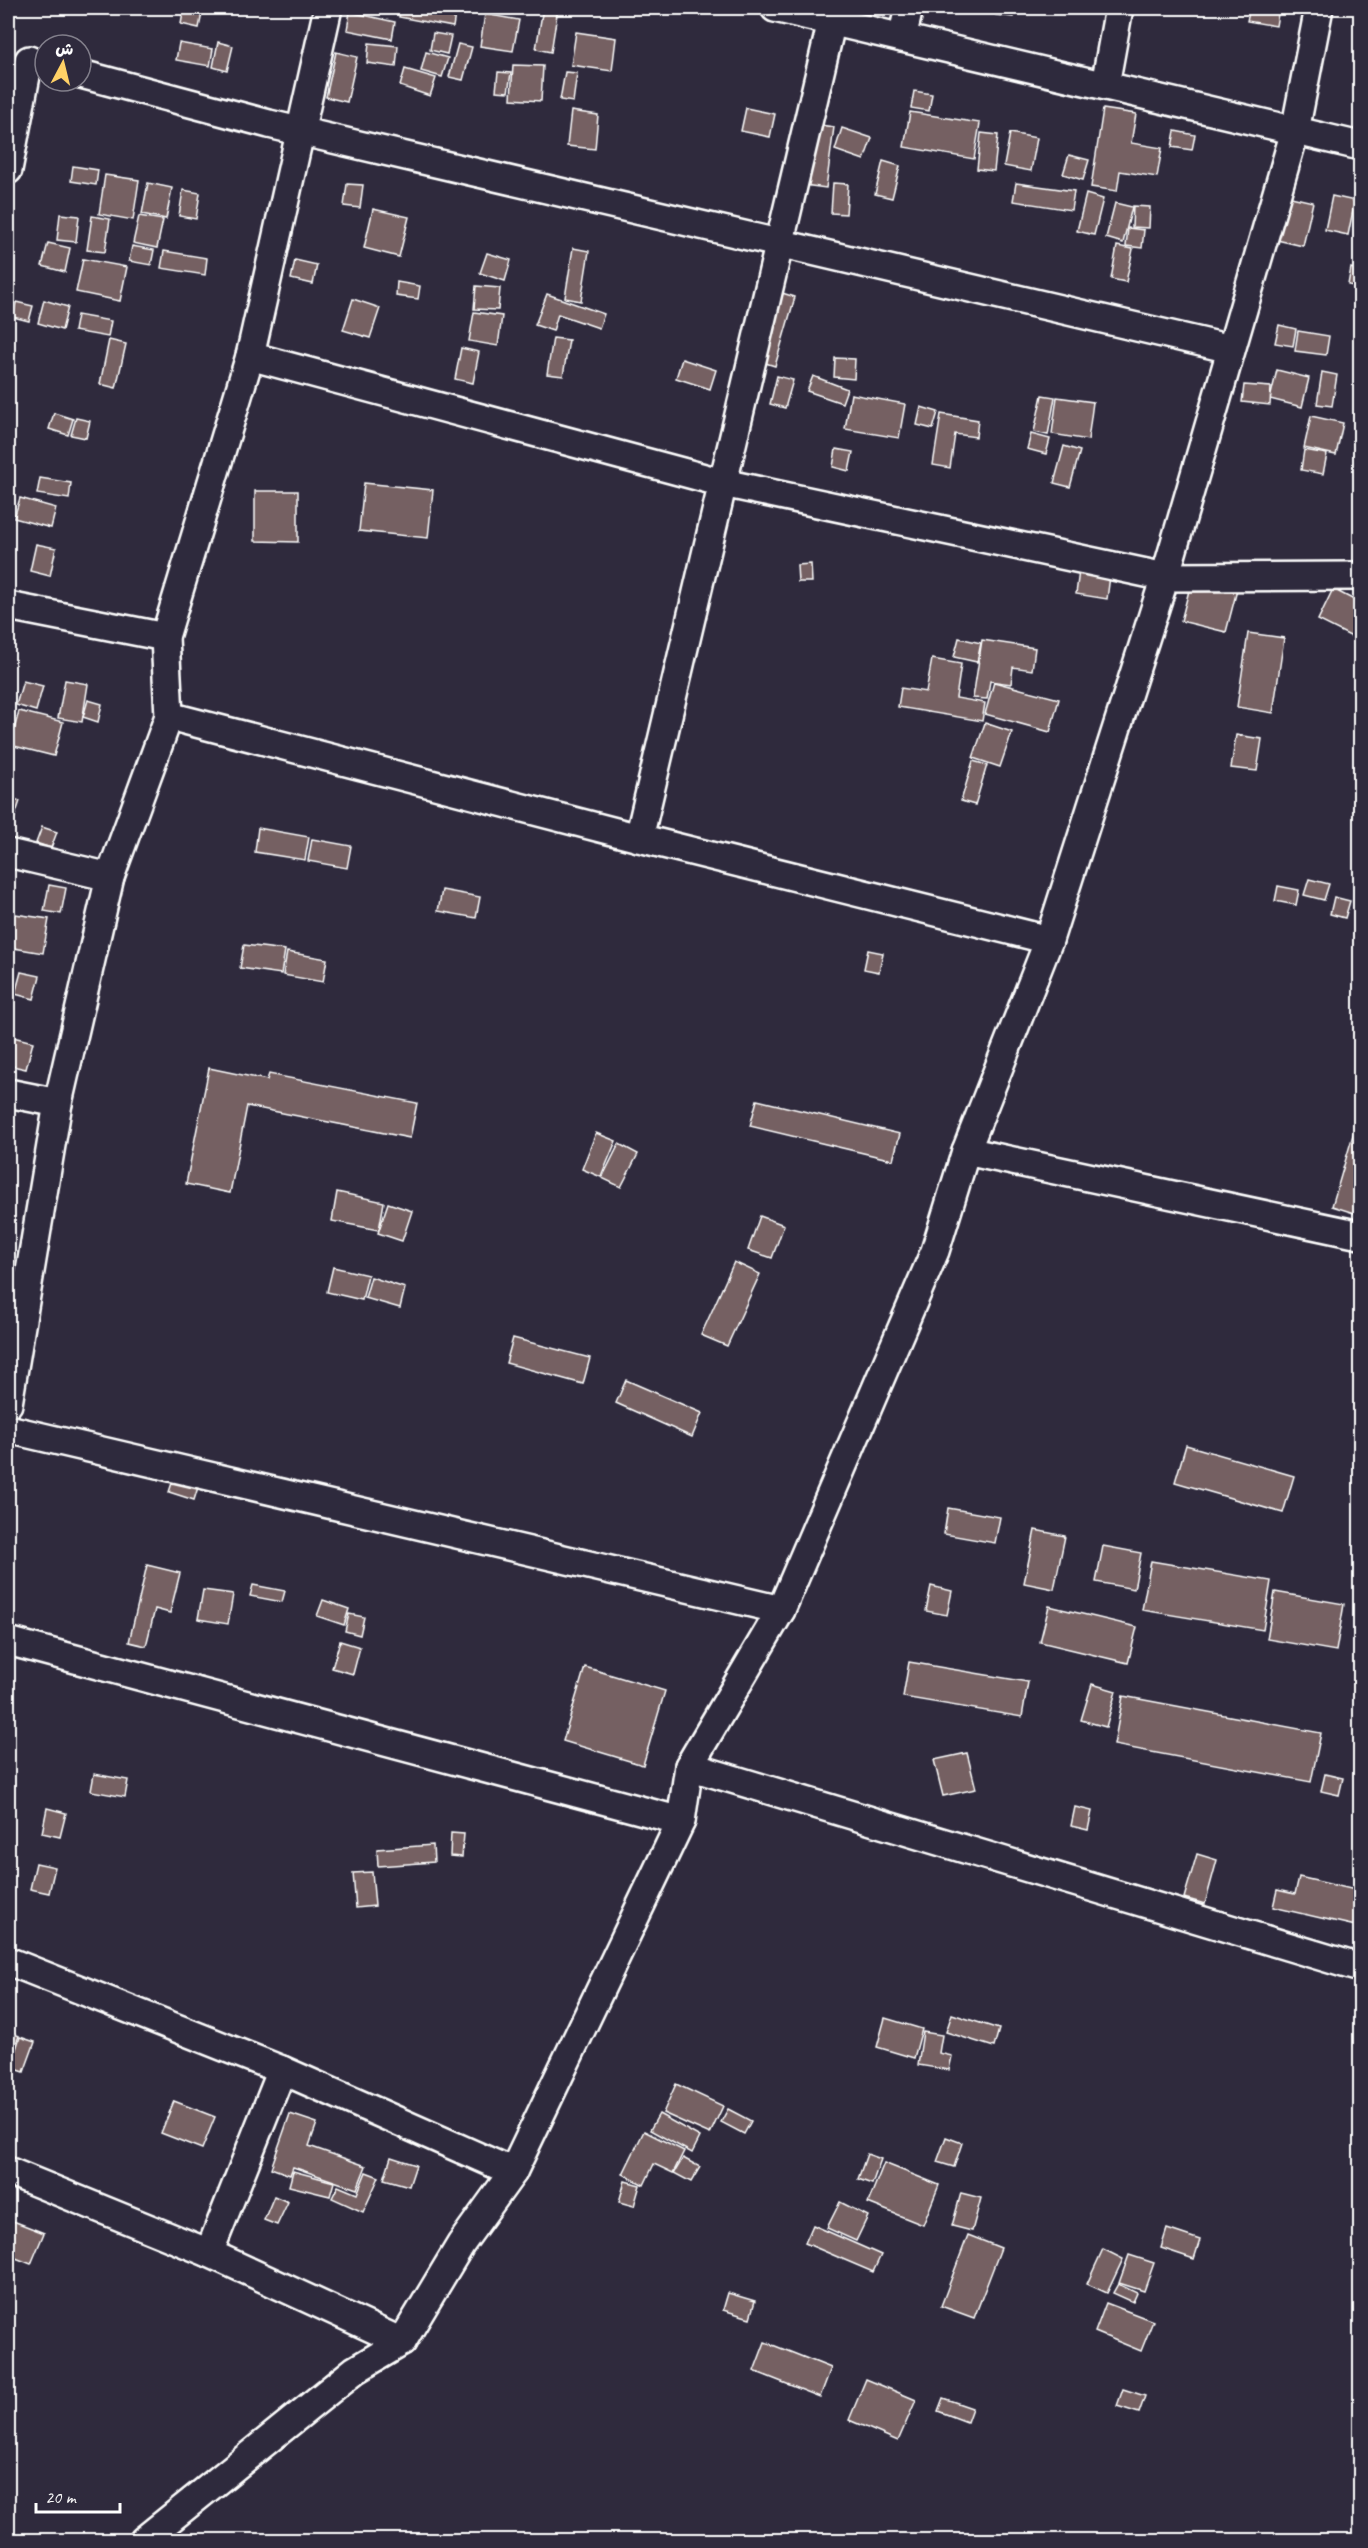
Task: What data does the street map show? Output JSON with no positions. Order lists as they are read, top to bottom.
{
  "scale_bar": "20 m",
  "north": "top"
}
